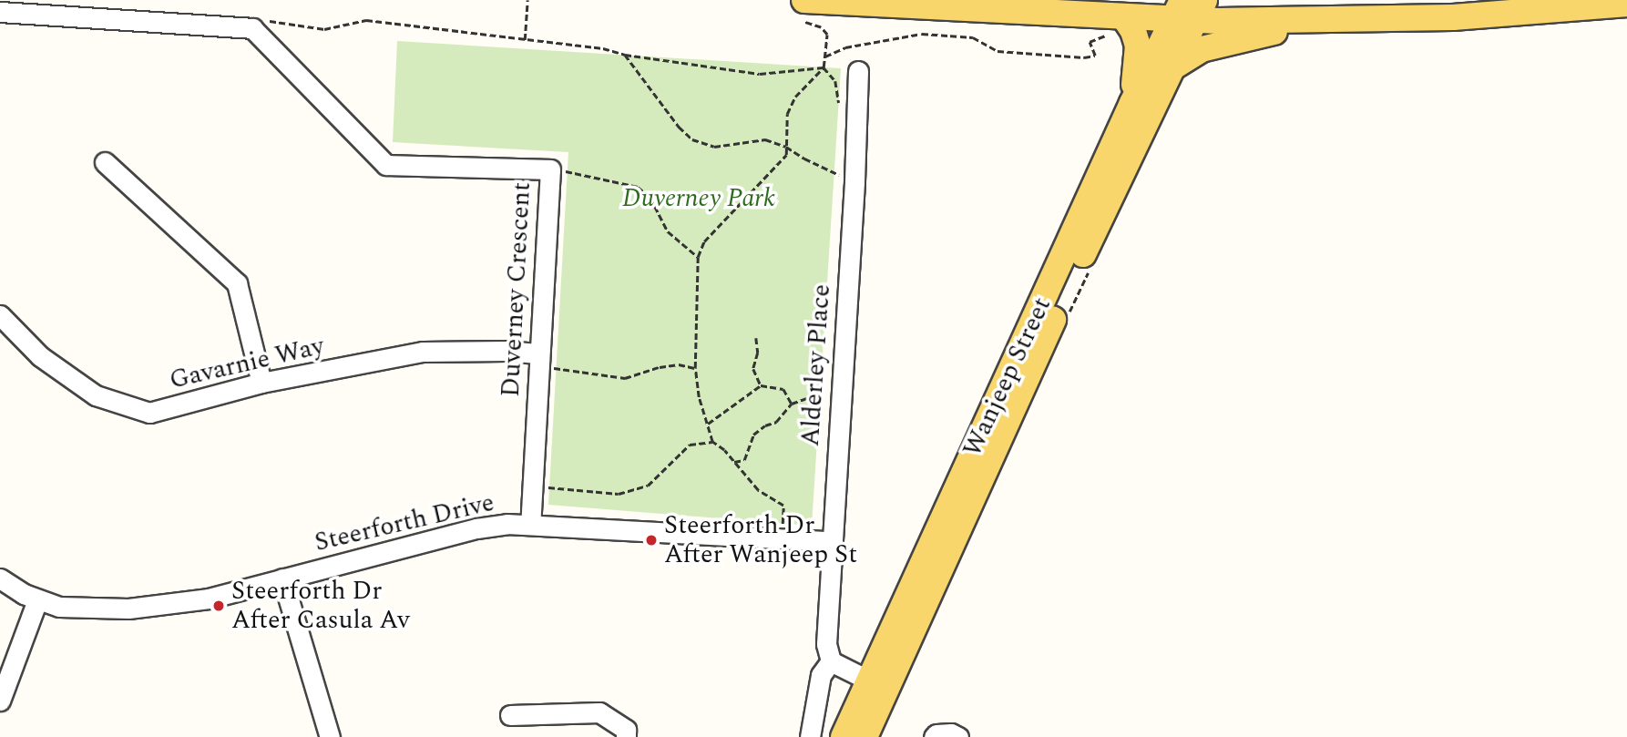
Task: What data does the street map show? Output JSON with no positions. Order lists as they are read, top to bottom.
{
  "streets": {
    "main road": ["Wanjeep Street"],
    "street": [
      "Duverney Crescent",
      "Gavarnie Way",
      "Alderley Place",
      "Steerforth Drive"
    ]
  },
  "crossings": [
    ["Duverney Crescent", "Gavarnie Way"],
    ["Duverney Crescent", "Steerforth Drive"],
    ["Alderley Place", "Steerforth Drive"]
  ],
  "parks": ["Duverney Park"],
  "places": ["Steerforth Dr After Wanjeep St", "Steerforth Dr After Casula Av"]
}
